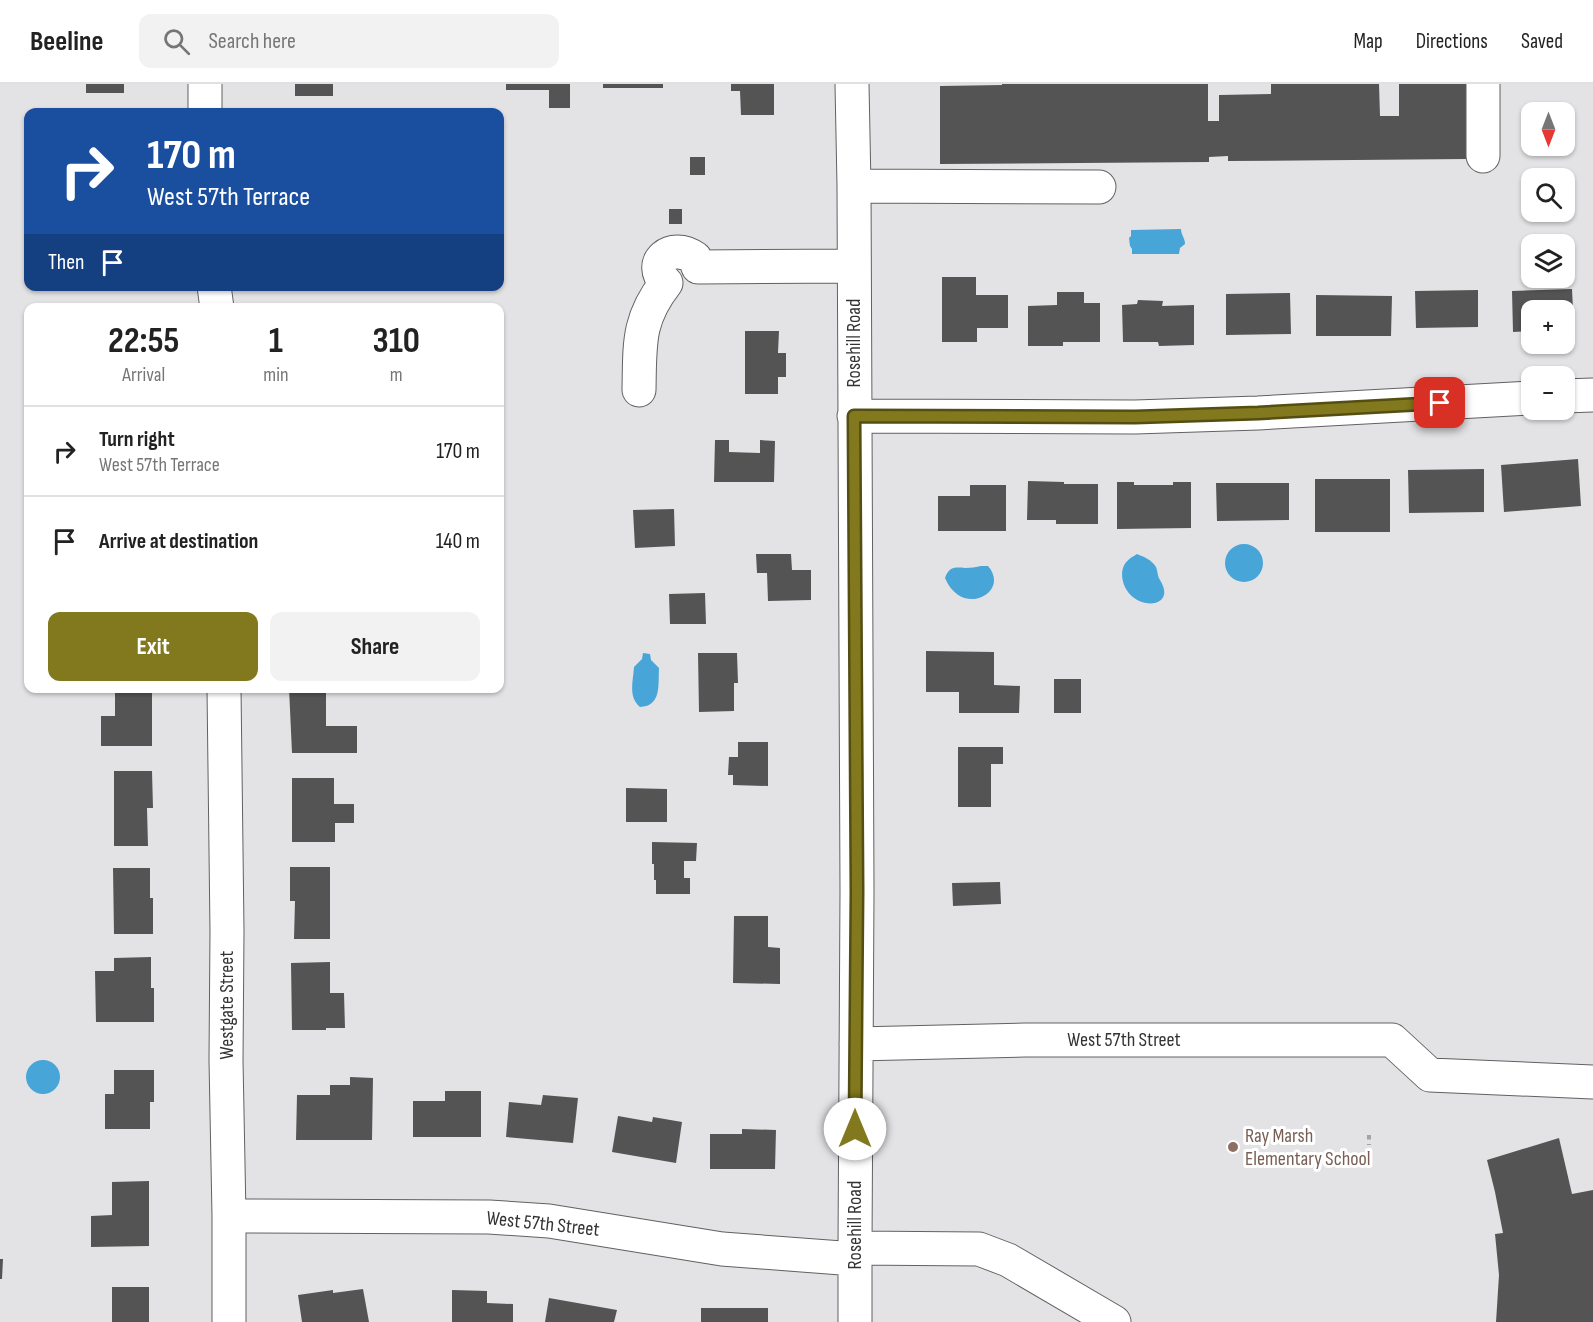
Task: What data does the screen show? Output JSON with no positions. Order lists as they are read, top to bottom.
{
  "streets": {
    "street": ["Rosehill Road", "Westgate Street", "West 57th Street"]
  },
  "crossings": [
    ["Rosehill Road", "West 57th Street"],
    ["Westgate Street", "West 57th Street"]
  ],
  "places": ["Ray Marsh Elementary School"],
  "north": "bottom",
  "page": {
    "header": "Beeline",
    "search": "Search here",
    "nav": ["Map", "Directions", "Saved"],
    "map_buttons": ["+", "−"],
    "turn": ["170 m", "West 57th Terrace"],
    "then": "Then",
    "eta": [
      "22:55",
      "Arrival",
      "1",
      "min",
      "310",
      "m"
    ],
    "list": [
      {
        "name": "Turn right",
        "note": "West 57th Terrace",
        "value": "170 m"
      },
      {
        "name": "Arrive at destination",
        "value": "140 m"
      }
    ],
    "buttons": ["Exit", "Share"]
  }
}
